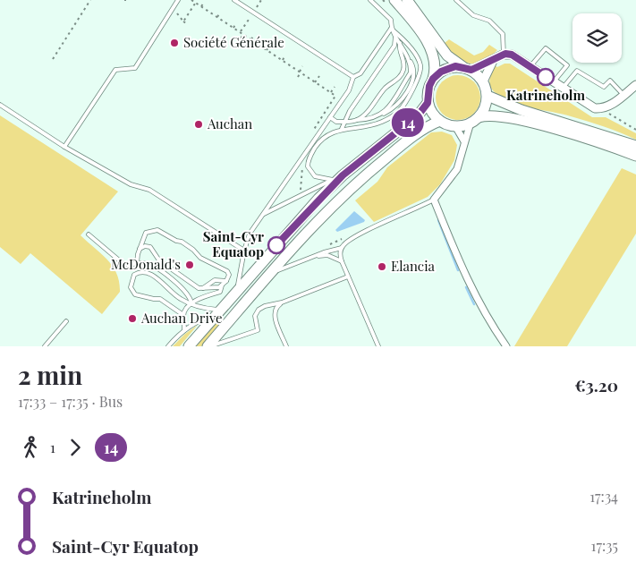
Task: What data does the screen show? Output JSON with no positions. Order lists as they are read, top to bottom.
{
  "places": [
    "Société Générale",
    "Katrineholm",
    "Auchan",
    "Saint-Cyr Equatop",
    "McDonald's",
    "Elancia",
    "Auchan Drive"
  ],
  "lines": ["bus line 14"],
  "page": {
    "on_map": "14",
    "heading": ["2 min", "17:33 – 17:35 · Bus", "€3.20"],
    "legs": ["1", "14"],
    "list": [
      {
        "name": "Katrineholm",
        "value": "17:34"
      },
      {
        "name": "Saint-Cyr Equatop",
        "value": "17:35"
      }
    ]
  }
}
